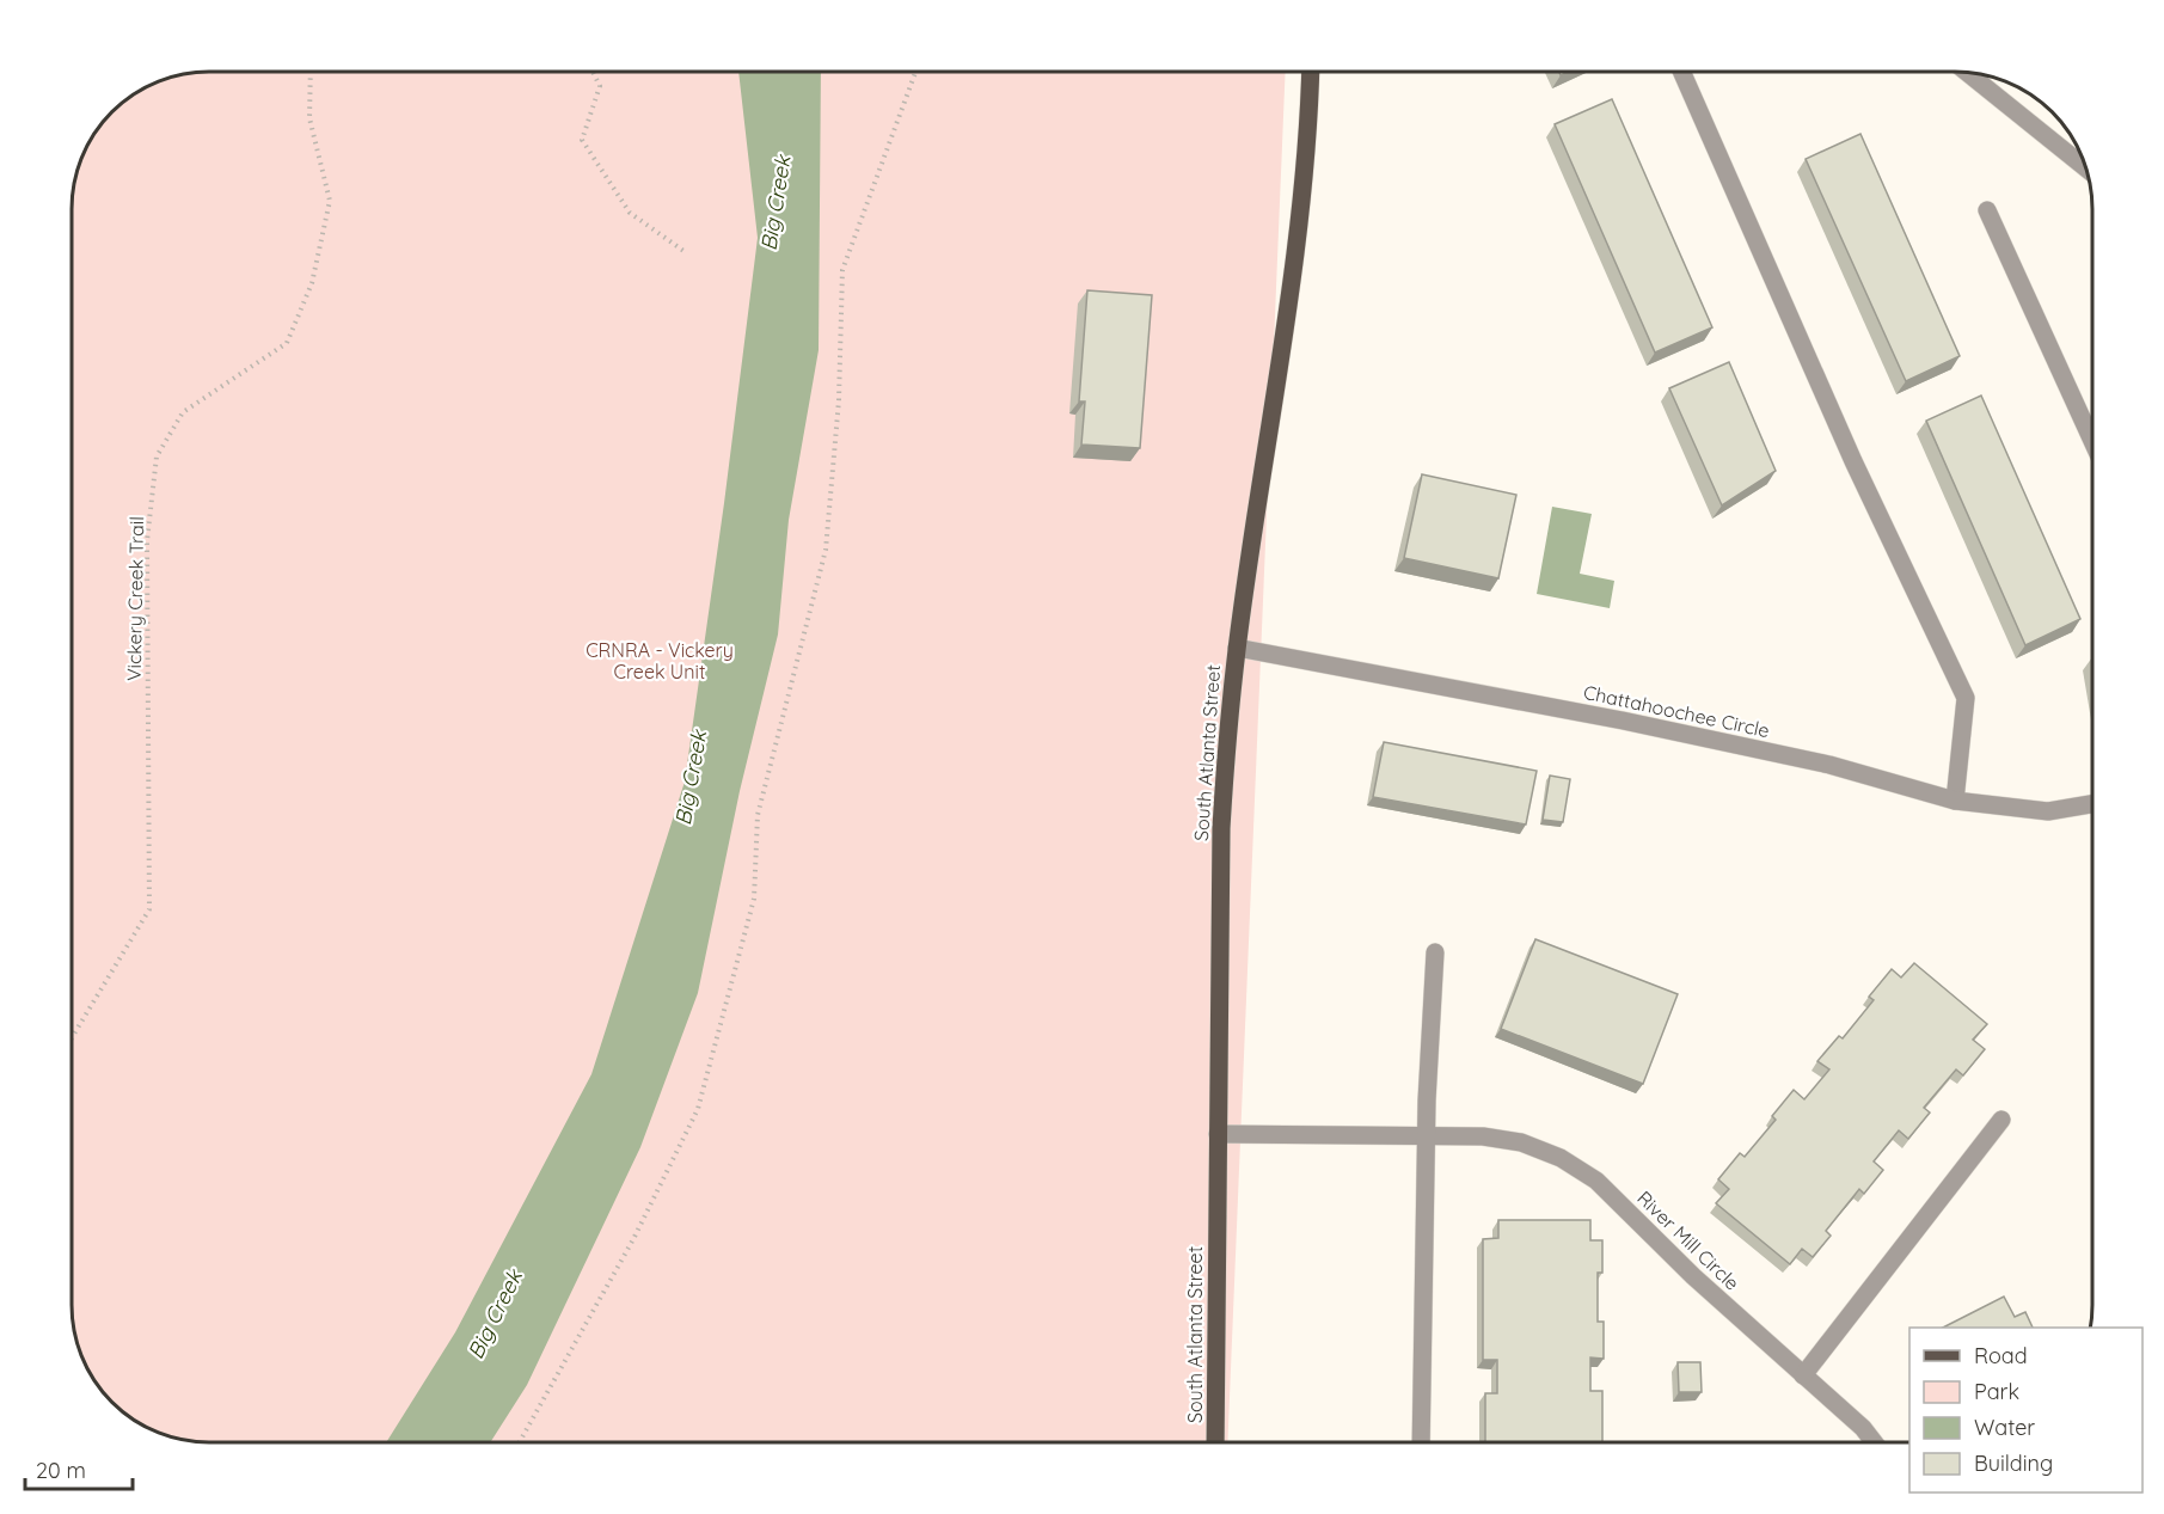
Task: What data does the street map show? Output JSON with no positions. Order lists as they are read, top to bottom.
{
  "streets": {
    "main road": ["South Atlanta Street"],
    "street": ["Chattahoochee Circle", "River Mill Circle"],
    "path": ["Vickery Creek Trail"]
  },
  "crossings": [
    ["Chattahoochee Circle", "South Atlanta Street"],
    ["South Atlanta Street", "River Mill Circle"]
  ],
  "water": ["Big Creek"],
  "parks": ["CRNRA - Vickery Creek Unit"],
  "legend": [
    "Road",
    "Park",
    "Water",
    "Building"
  ],
  "scale_bar": "20 m"
}
